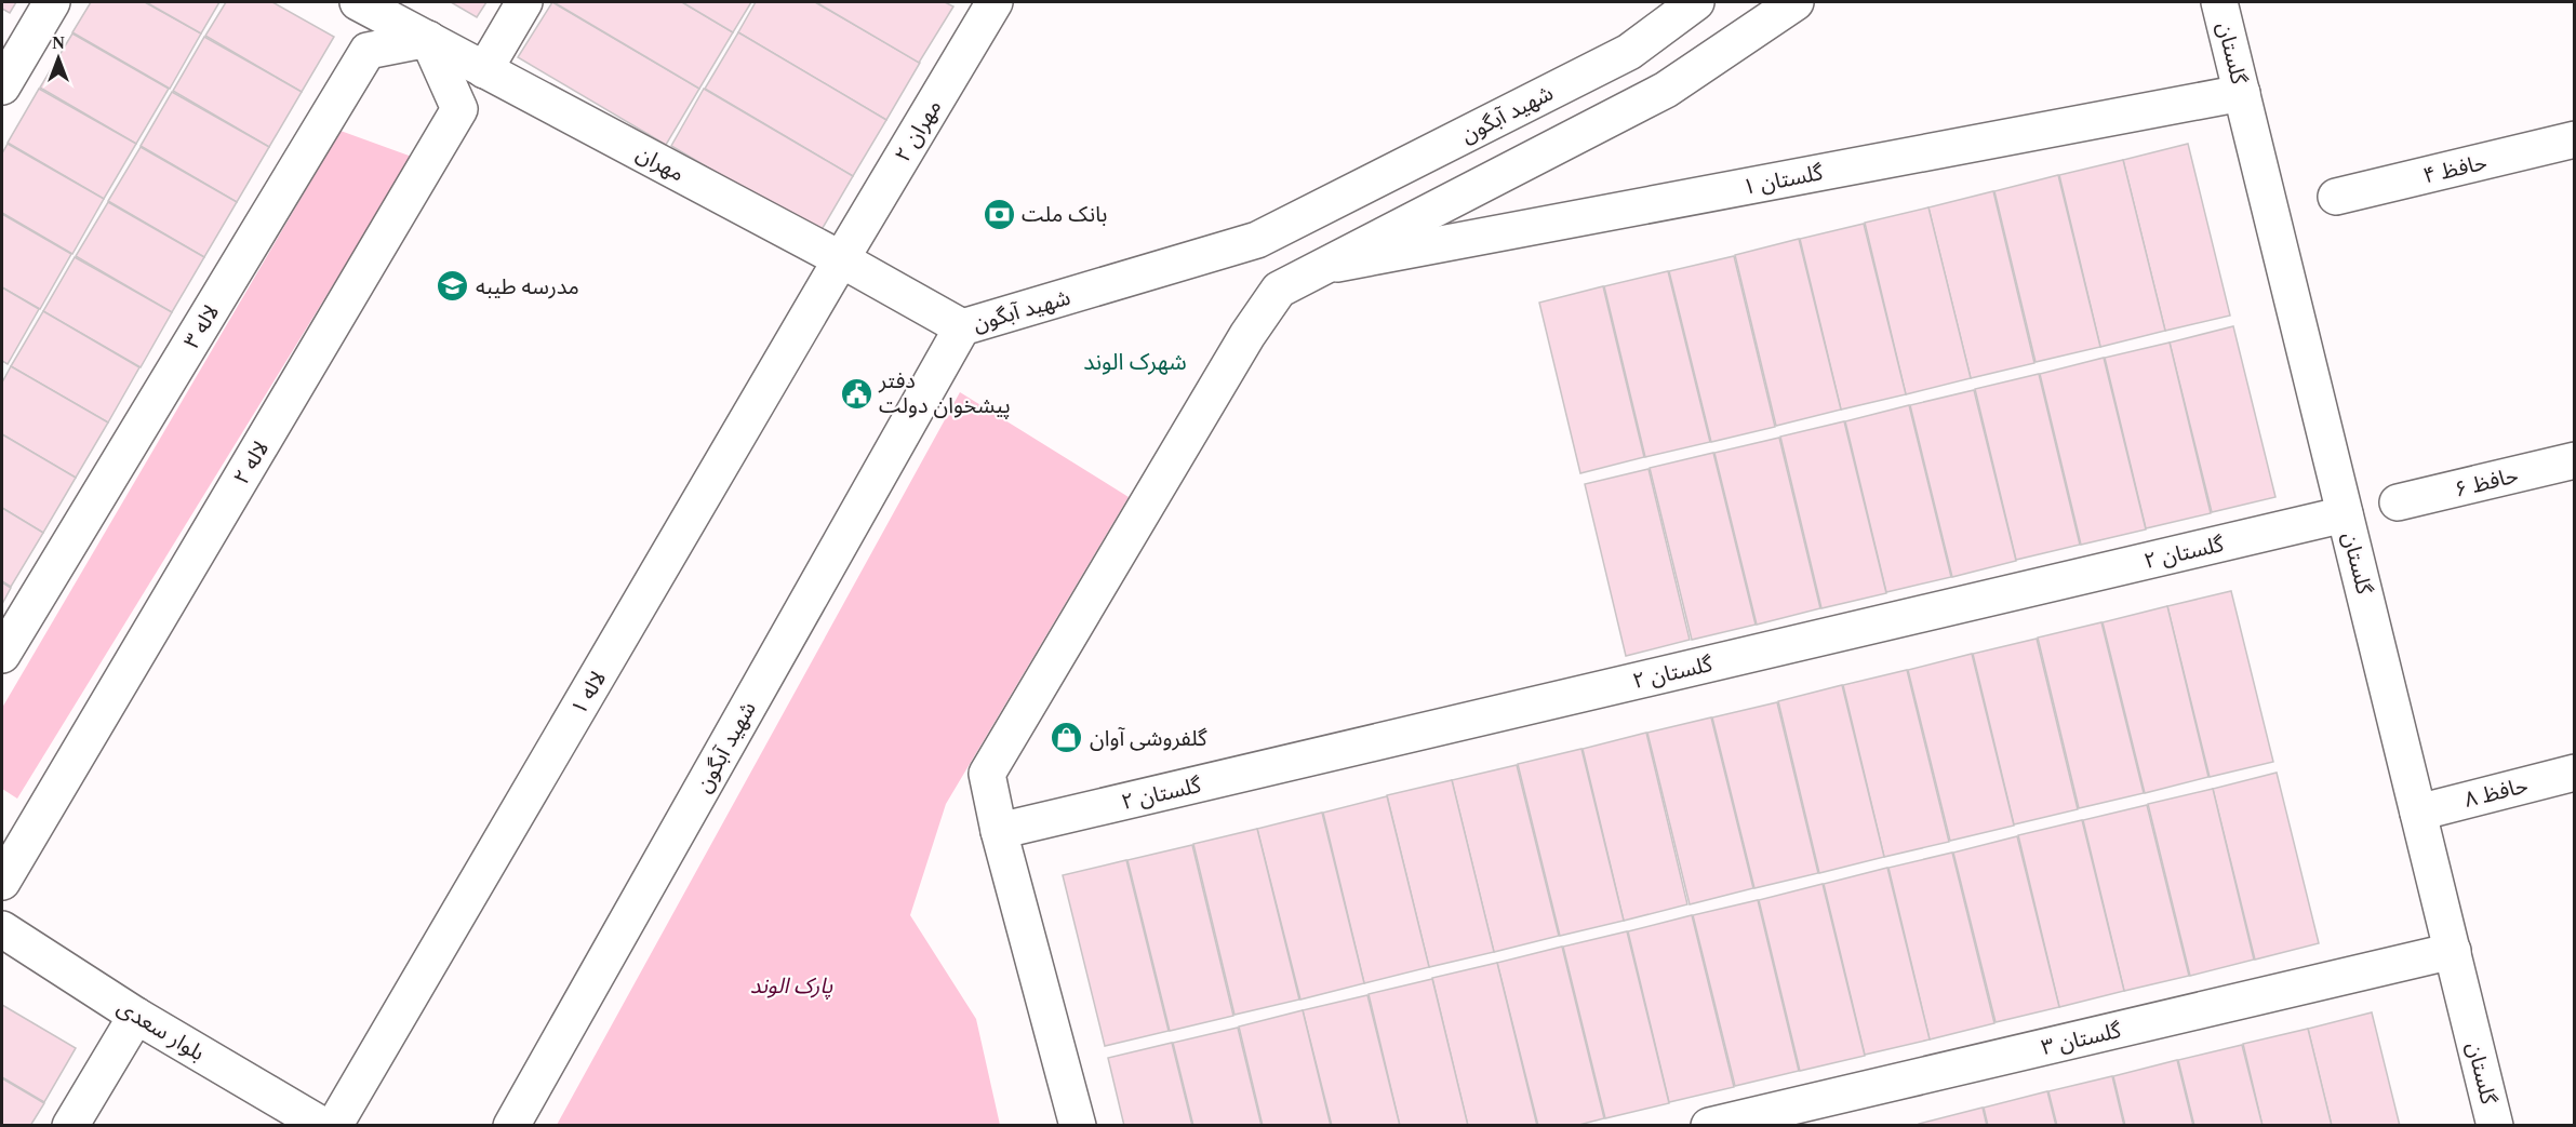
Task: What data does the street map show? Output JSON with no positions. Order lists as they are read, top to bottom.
{
  "streets": {
    "street": [
      "گلستان",
      "شهید آبگون",
      "مهران ۲",
      "مهران",
      "حافظ ۴",
      "گلستان ۱",
      "لاله ۳",
      "لاله ۲",
      "حافظ ۶",
      "گلستان ۲",
      "لاله ۱",
      "حافظ ۸",
      "بلوار سعدی",
      "گلستان ۳"
    ]
  },
  "crossings": [
    ["گلستان", "گلستان ۱"],
    ["گلستان", "گلستان ۲"],
    ["گلستان", "حافظ ۸"],
    ["گلستان", "گلستان ۳"],
    ["شهید آبگون", "مهران"],
    ["مهران ۲", "مهران"],
    ["مهران ۲", "لاله ۱"],
    ["مهران", "لاله ۳"],
    ["مهران", "لاله ۲"],
    ["مهران", "لاله ۱"],
    ["لاله ۳", "لاله ۲"]
  ],
  "districts": ["شهرک الوند"],
  "parks": ["پارک الوند"],
  "places": {
    "bank": ["بانک ملت"],
    "school or university": ["مدرسه طیبه"],
    "public building": ["دفتر پیشخوان دولت"],
    "shop": ["گلفروشی آوان"]
  },
  "north": "top"
}
